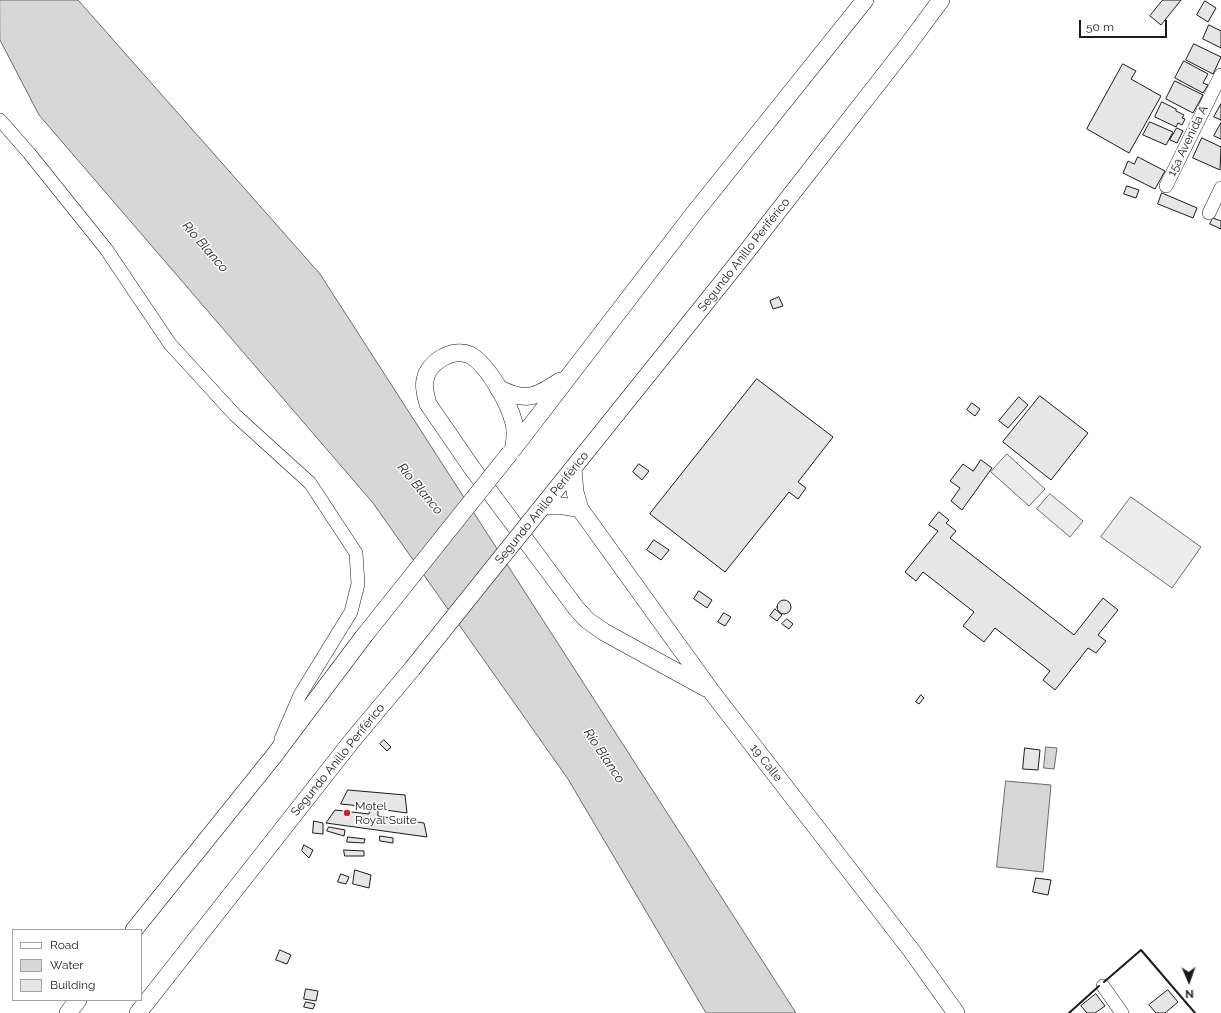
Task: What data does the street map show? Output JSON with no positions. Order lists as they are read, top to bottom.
{
  "streets": {
    "main road": ["Segundo Anillo Periférico", "19 Calle"],
    "street": ["15a Avenida A"]
  },
  "crossings": [
    ["Segundo Anillo Periférico", "19 Calle"]
  ],
  "water": ["Río Blanco"],
  "places": ["Motel Royal Suite"],
  "legend": ["Road", "Water", "Building"],
  "scale_bar": "50 m",
  "north": "bottom"
}
